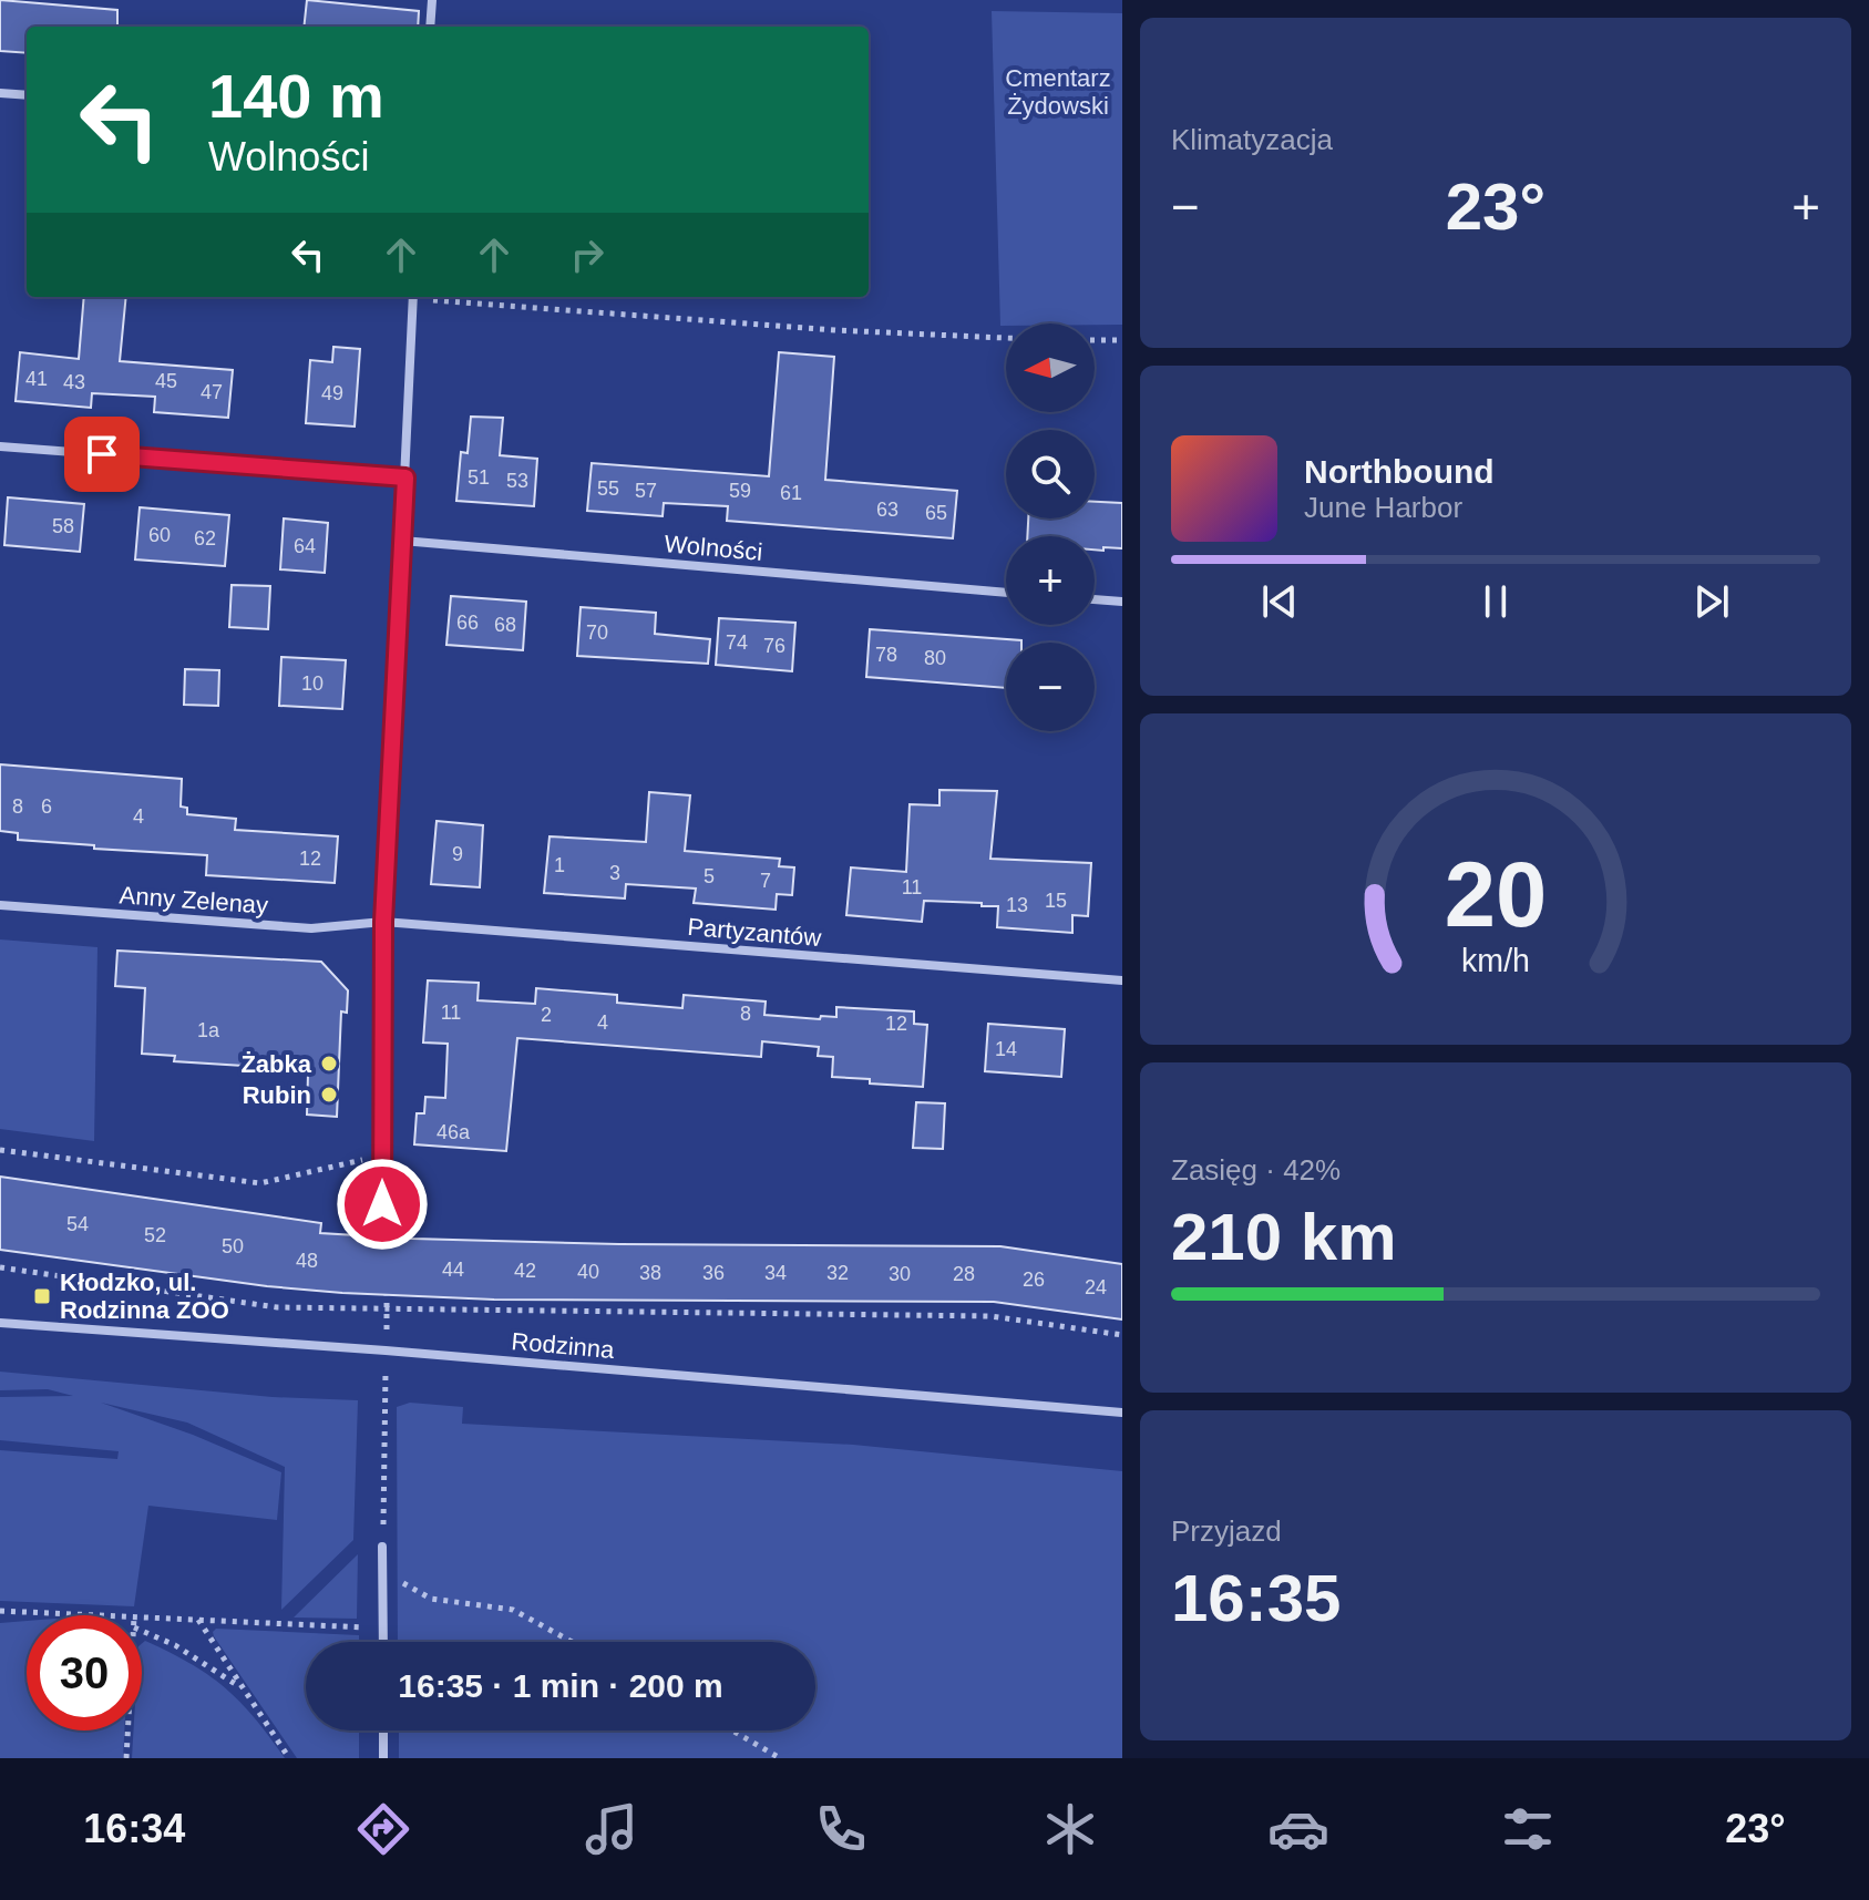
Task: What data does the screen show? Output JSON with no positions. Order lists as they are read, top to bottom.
{
  "streets": {
    "street": [
      "Wolności",
      "Anny Zelenay",
      "Partyzantów",
      "Rodzinna"
    ]
  },
  "crossings": [
    ["Anny Zelenay", "Partyzantów"]
  ],
  "parks": ["Cmentarz Żydowski"],
  "places": {
    "other": ["Żabka", "Rubin"],
    "transit": ["Kłodzko, ul. Rodzinna ZOO"]
  },
  "house_numbers": [
    "41",
    "45",
    "43",
    "47",
    "49",
    "51",
    "53",
    "55",
    "57",
    "59",
    "61",
    "63",
    "65",
    "58",
    "60",
    "62",
    "64",
    "66",
    "68",
    "70",
    "74",
    "76",
    "78",
    "80",
    "10",
    "8",
    "6",
    "4",
    "9",
    "12",
    "1",
    "3",
    "5",
    "7",
    "11",
    "15",
    "13",
    "11",
    "8",
    "2",
    "4",
    "12",
    "1a",
    "14",
    "46a",
    "54",
    "52",
    "50",
    "48",
    "44",
    "42",
    "40",
    "38",
    "36",
    "34",
    "32",
    "30",
    "28",
    "26",
    "24"
  ],
  "north": "left",
  "page": {
    "tile": [
      "Klimatyzacja",
      ["Zasięg · 42%", "210 km"],
      ["Przyjazd", "16:35"]
    ],
    "turn": ["140 m", "Wolności"],
    "heat": ["−", "23°", "+"],
    "map_buttons": ["+", "−"],
    "song": ["Northbound", "June Harbor"],
    "limit": "30",
    "trip": "16:35 · 1 min · 200 m",
    "tabs": ["16:34", "23°"],
    "gauge": ["20", "km/h"]
  }
}
